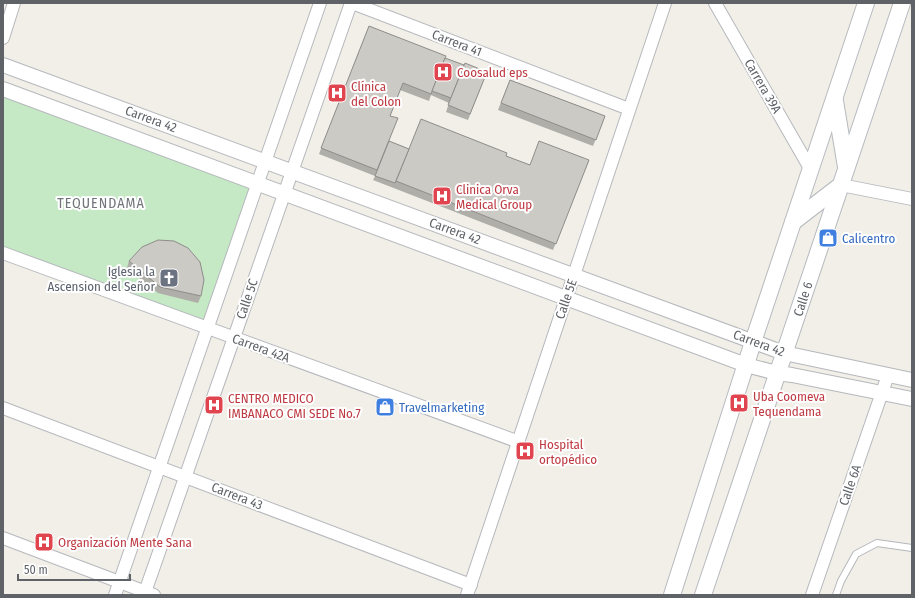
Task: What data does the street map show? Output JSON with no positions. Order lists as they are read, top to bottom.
{
  "streets": {
    "main road": ["Calle 6"],
    "street": [
      "Carrera 41",
      "Carrera 39A",
      "Carrera 42",
      "Calle 5C",
      "Calle 5E",
      "Carrera 42A",
      "Calle 6A",
      "Carrera 43"
    ]
  },
  "crossings": [
    ["Carrera 41", "Calle 5C"],
    ["Carrera 41", "Calle 5E"],
    ["Carrera 42", "Calle 5C"],
    ["Carrera 42", "Calle 5E"],
    ["Carrera 42", "Calle 6"],
    ["Carrera 42", "Calle 6A"],
    ["Calle 5C", "Carrera 42A"],
    ["Calle 5C", "Carrera 43"],
    ["Calle 5E", "Carrera 42A"],
    ["Calle 5E", "Carrera 43"]
  ],
  "districts": ["TEQUENDAMA"],
  "places": {
    "hospital": [
      "Coosalud eps",
      "Clínica del Colon",
      "Clinica Orva Medical Group",
      "Uba Coomeva Tequendama",
      "CENTRO MEDICO IMBANACO CMI SEDE No.7",
      "Hospital ortopédico",
      "Organización Mente Sana"
    ],
    "shop": ["Calicentro", "Travelmarketing"],
    "church": ["Iglesia la Ascension del Señor"]
  },
  "scale_bar": "50 m"
}
